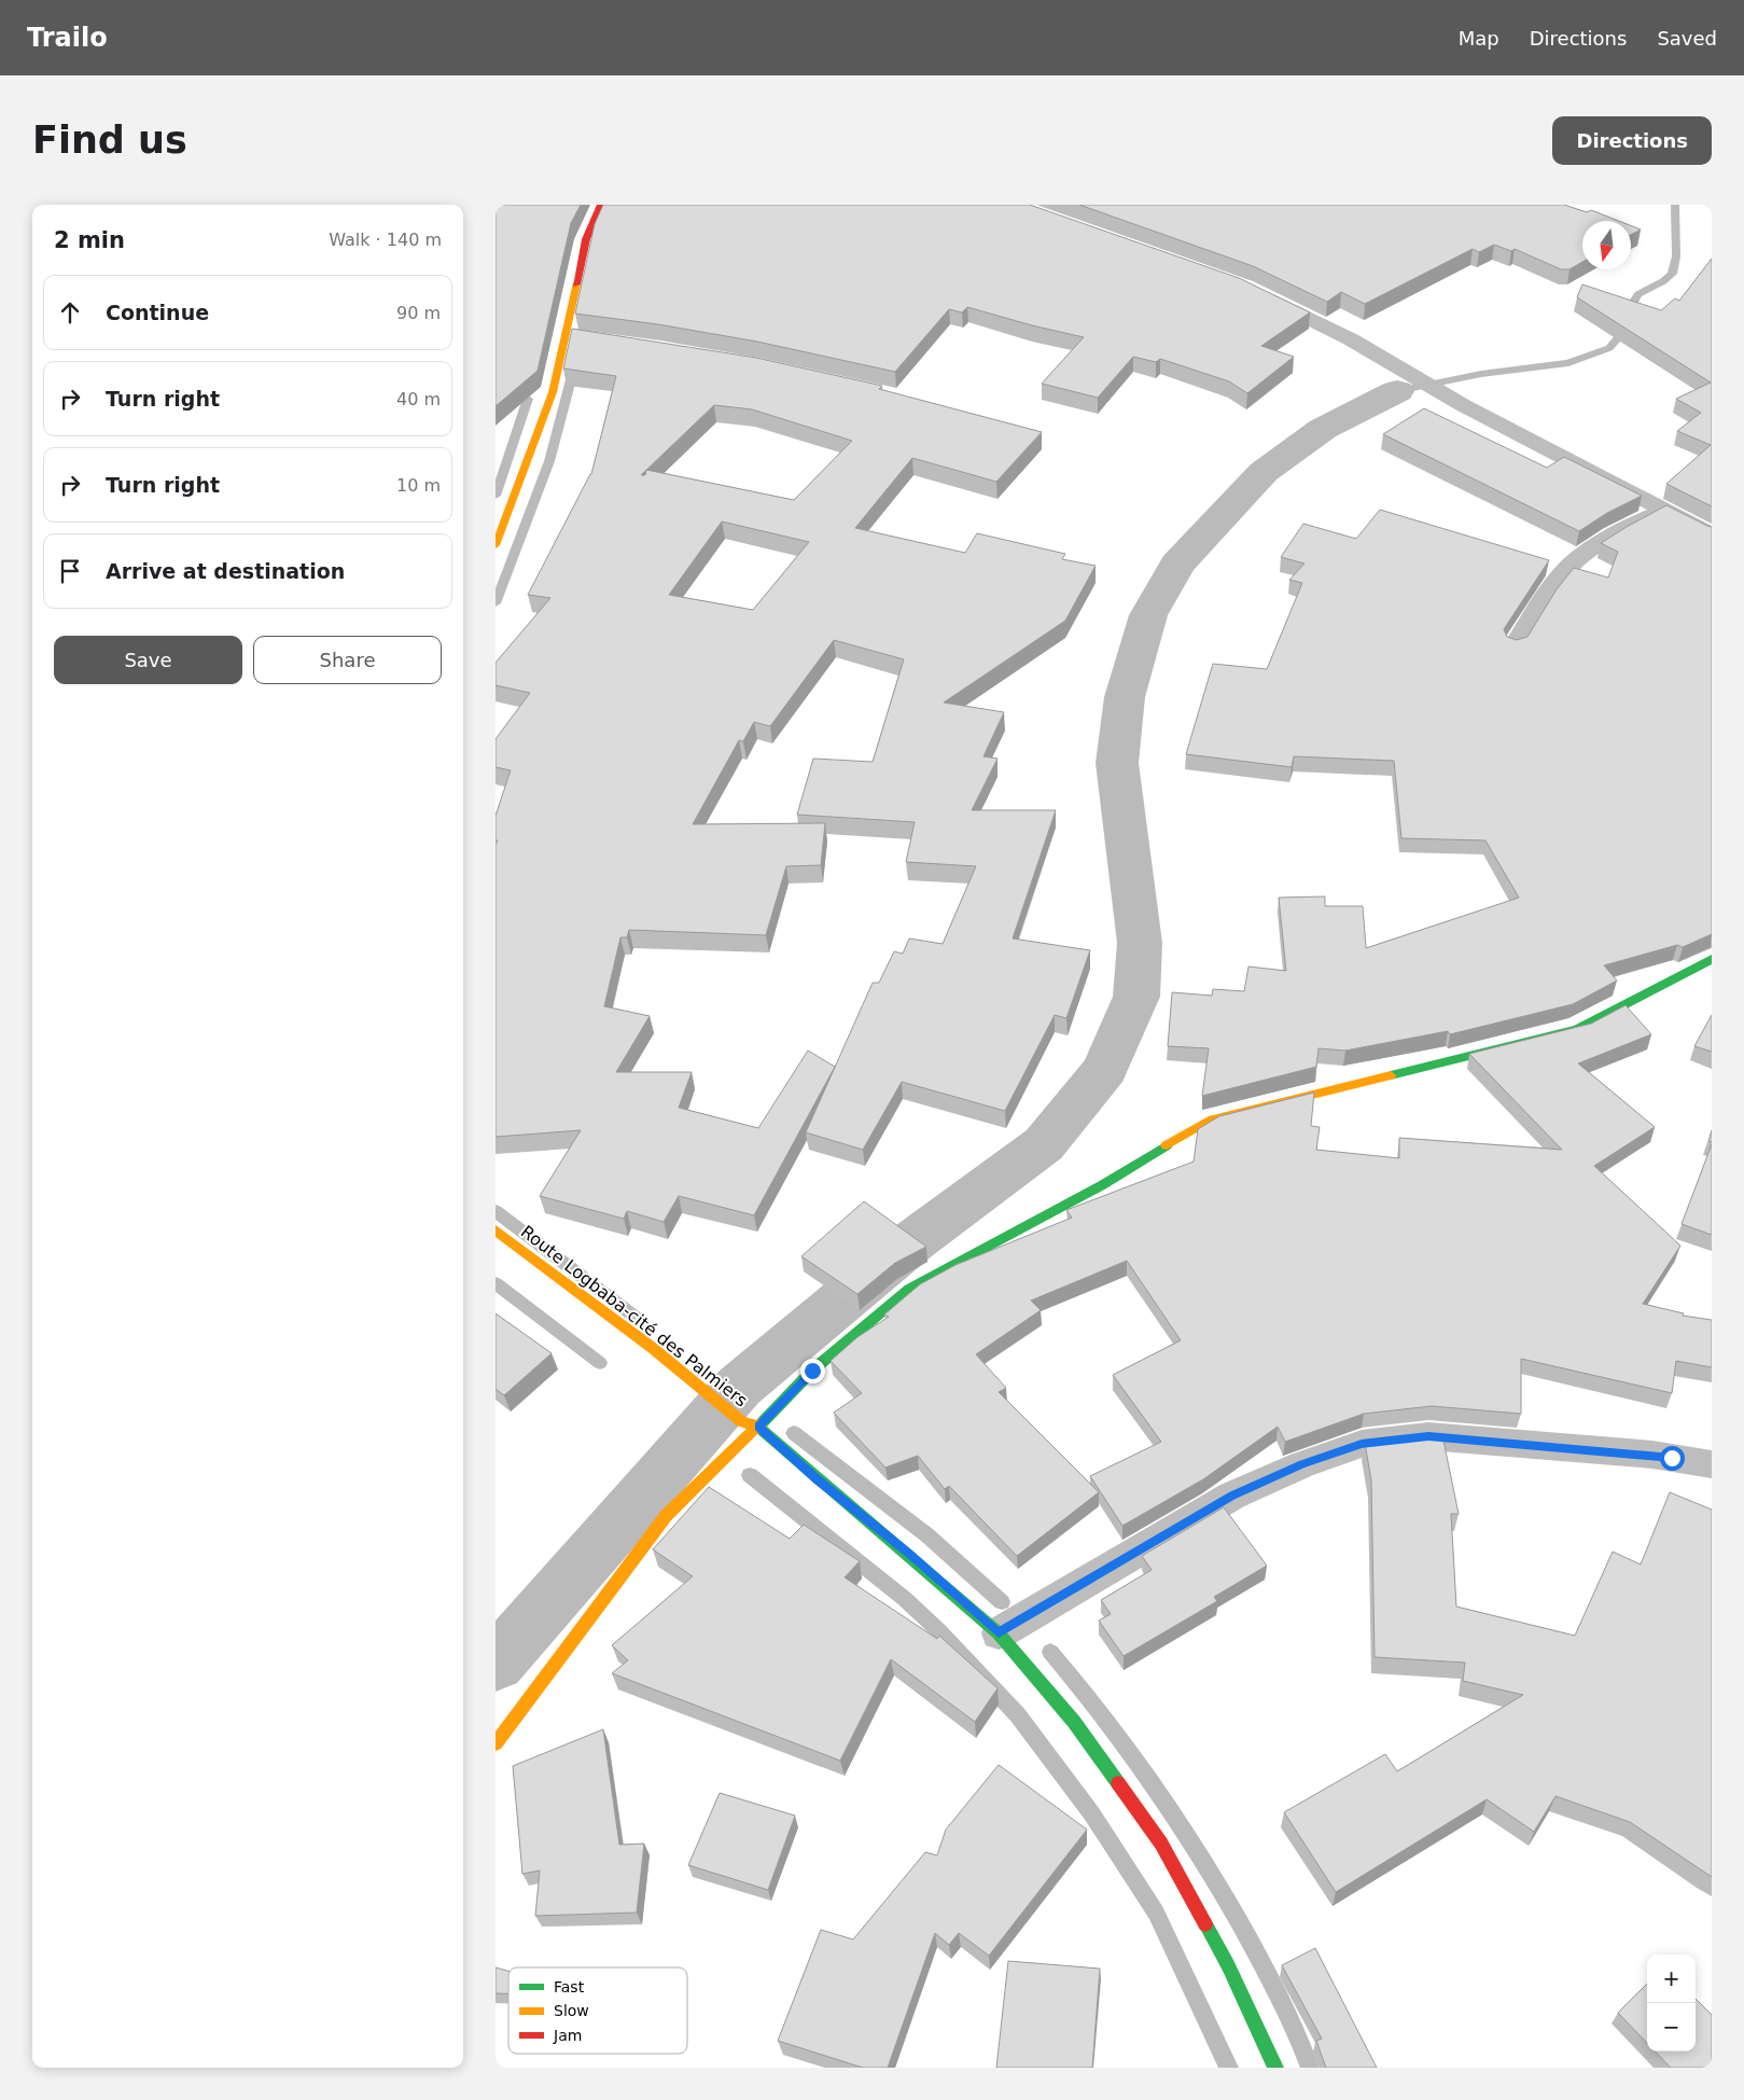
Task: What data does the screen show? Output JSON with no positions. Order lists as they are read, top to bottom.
{
  "streets": {
    "main road": ["Route Logbaba-cité des Palmiers"]
  },
  "legend": ["Fast", "Slow", "Jam"],
  "north": "bottom",
  "page": {
    "header": "Trailo",
    "nav": ["Map", "Directions", "Saved"],
    "buttons": [
      "Directions",
      ["Save", "Share"]
    ],
    "title": "Find us",
    "heading": ["2 min", "Walk · 140 m"],
    "list": [
      ["Continue", "90 m"],
      ["Turn right", "40 m"],
      ["Turn right", "10 m"],
      "Arrive at destination"
    ],
    "map_buttons": ["+", "−"]
  }
}
